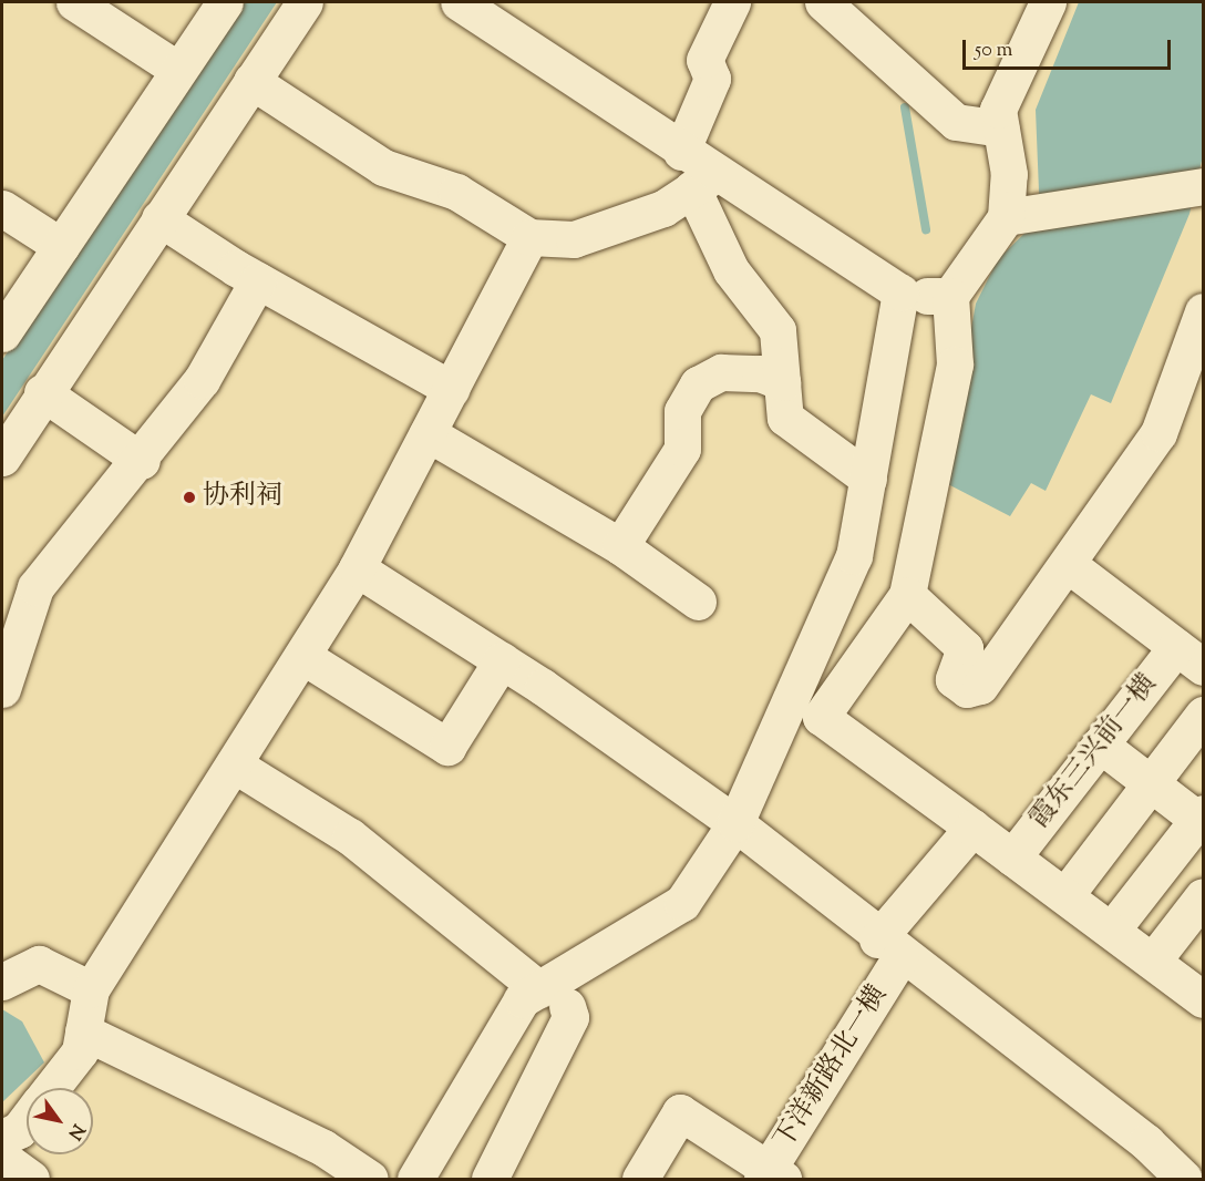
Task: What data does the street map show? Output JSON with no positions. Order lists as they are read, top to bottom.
{
  "streets": {
    "street": ["霞东三兴前一横", "下洋新路北一横"]
  },
  "places": ["协利祠"],
  "scale_bar": "50 m",
  "north": "bottom right"
}
